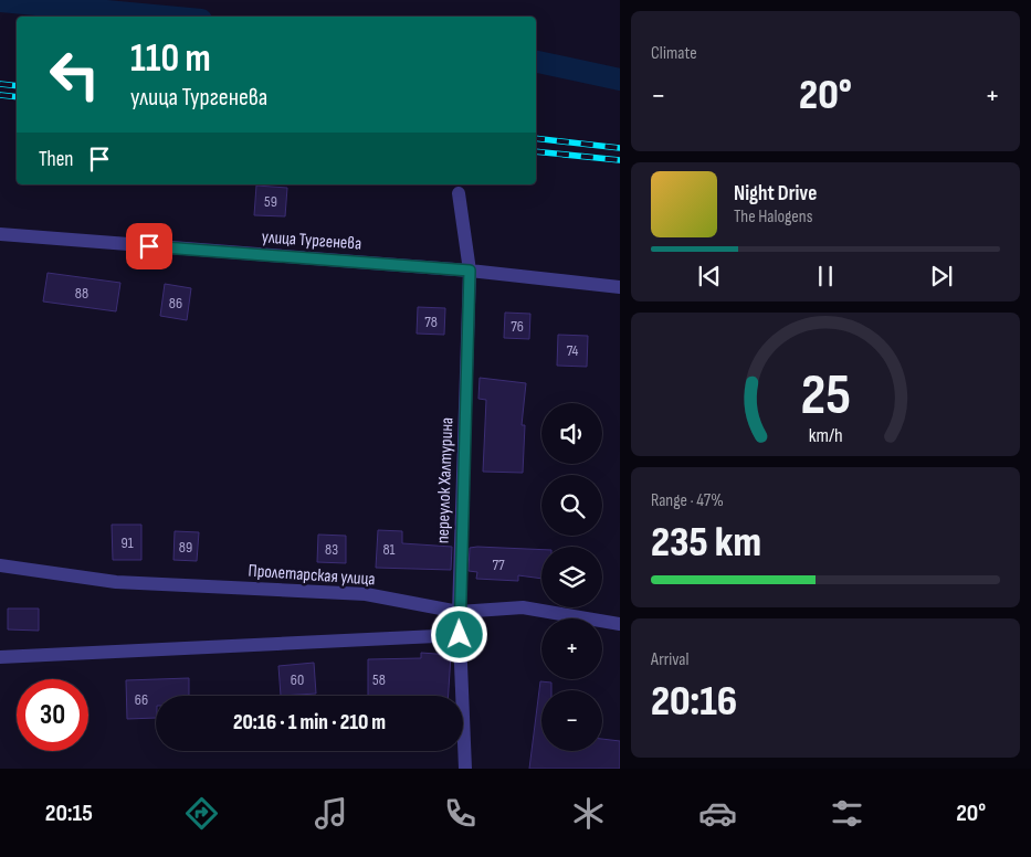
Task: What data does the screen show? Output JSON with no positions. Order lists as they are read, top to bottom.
{
  "streets": {
    "street": ["улица Тургенева", "переулок Халтурина", "Пролетарская улица"]
  },
  "crossings": [
    ["улица Тургенева", "переулок Халтурина"],
    ["переулок Халтурина", "Пролетарская улица"]
  ],
  "house_numbers": [
    "59",
    "88",
    "86",
    "78",
    "76",
    "74",
    "91",
    "89",
    "83",
    "81",
    "77",
    "60",
    "58",
    "66"
  ],
  "page": {
    "tile": [
      "Climate",
      ["Range · 47%", "235 km"],
      ["Arrival", "20:16"]
    ],
    "turn": ["110 m", "улица Тургенева"],
    "heat": ["−", "20°", "+"],
    "then": "Then",
    "song": ["Night Drive", "The Halogens"],
    "map_buttons": ["+", "−"],
    "limit": "30",
    "trip": "20:16 · 1 min · 210 m",
    "tabs": ["20:15", "20°"],
    "gauge": ["25", "km/h"]
  }
}
